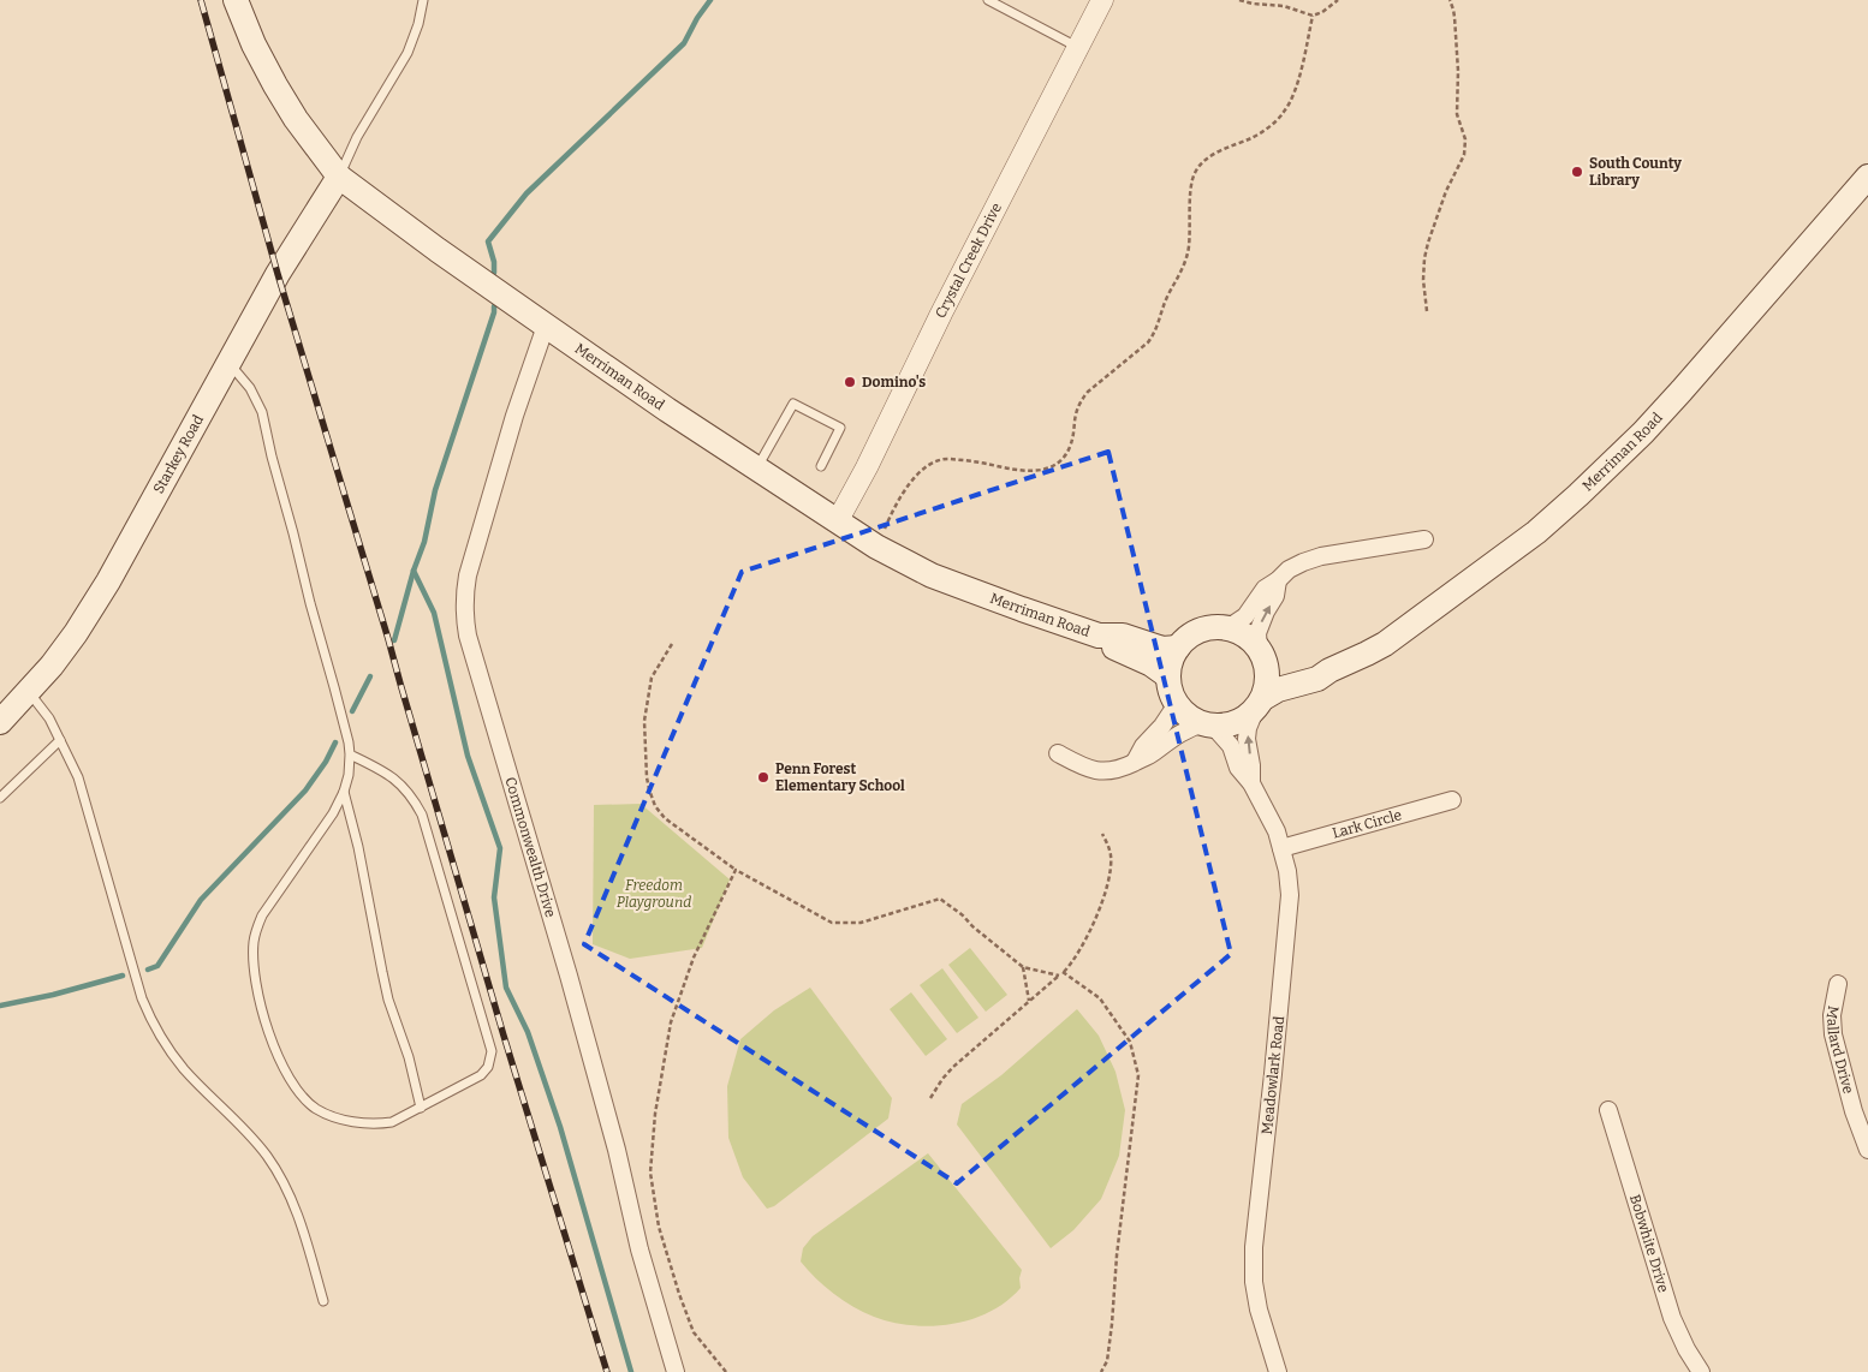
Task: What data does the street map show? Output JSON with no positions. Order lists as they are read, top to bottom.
{
  "streets": {
    "main road": ["Merriman Road", "Starkey Road"],
    "street": [
      "Crystal Creek Drive",
      "Lark Circle",
      "Commonwealth Drive",
      "Mallard Drive",
      "Meadowlark Road",
      "Bobwhite Drive"
    ]
  },
  "crossings": [
    ["Crystal Creek Drive", "Merriman Road"],
    ["Merriman Road", "Starkey Road"],
    ["Merriman Road", "Commonwealth Drive"],
    ["Merriman Road", "Meadowlark Road"],
    ["Lark Circle", "Meadowlark Road"]
  ],
  "parks": ["Freedom Playground"],
  "places": ["South County Library", "Domino's", "Penn Forest Elementary School"]
}
